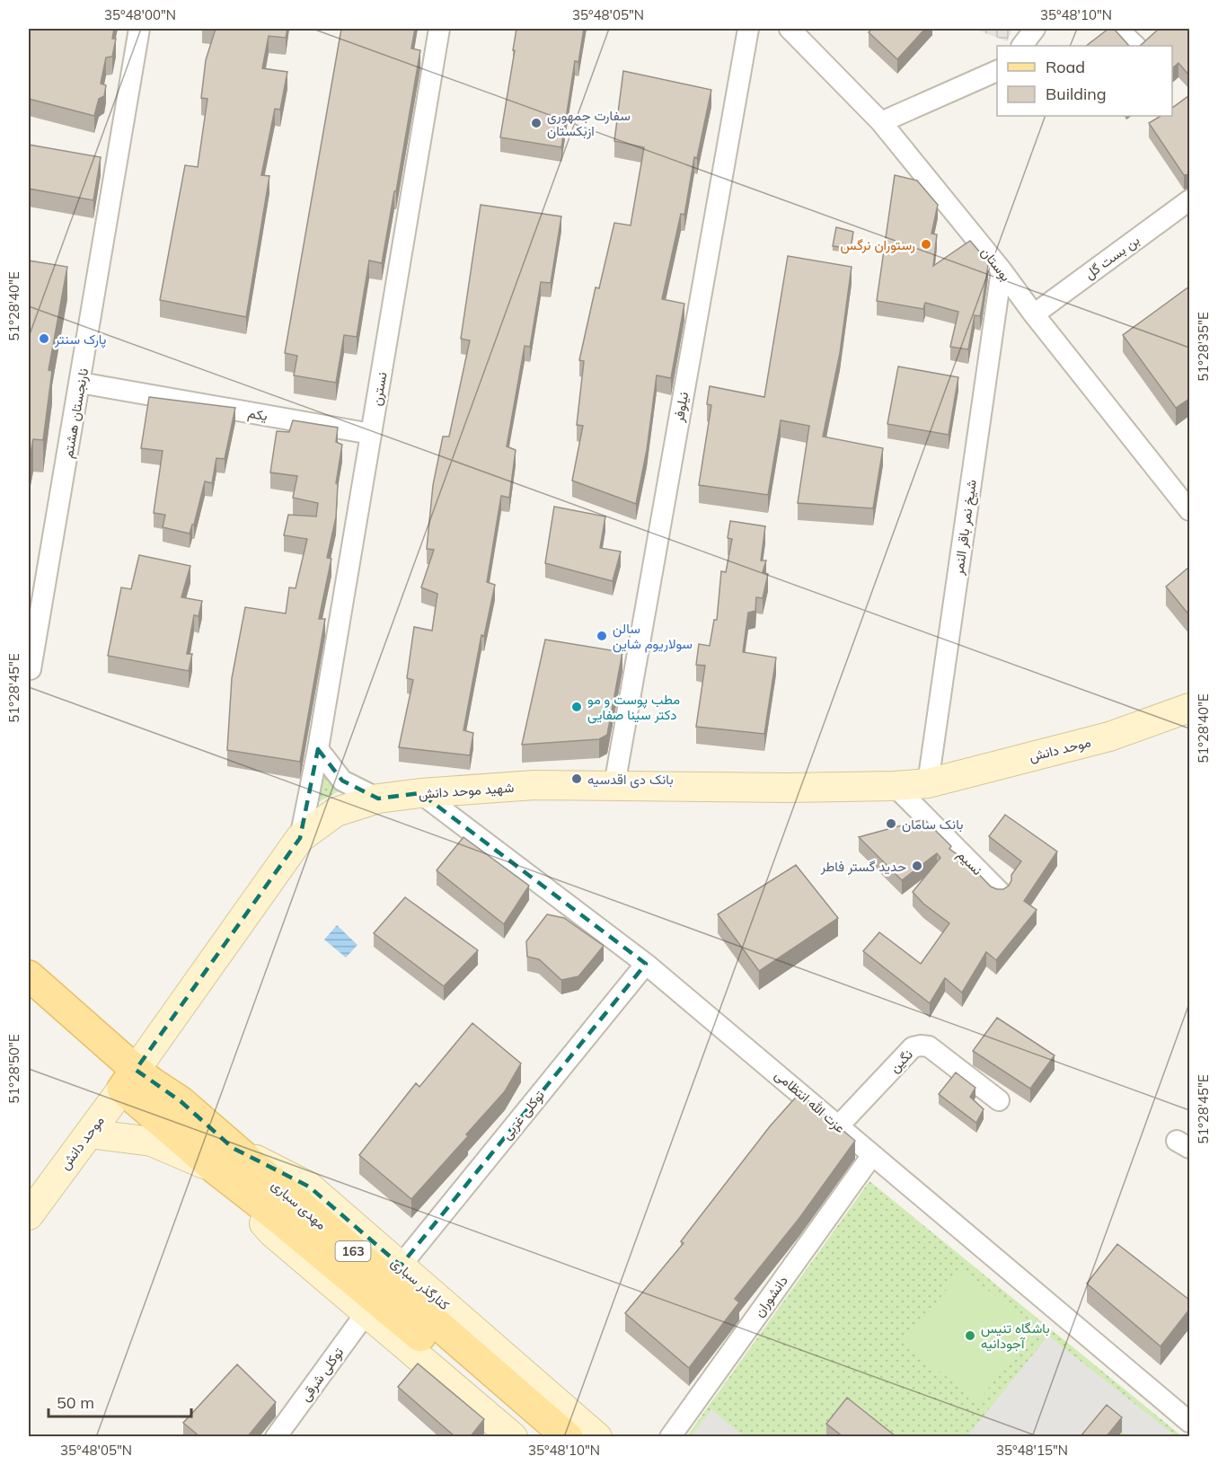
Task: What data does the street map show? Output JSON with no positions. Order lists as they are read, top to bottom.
{
  "streets": {
    "main road": [
      "موحد دانش",
      "شهید موحد دانش",
      "مهدی سباری",
      "163",
      "کنارگذر سباری"
    ],
    "street": [
      "بن بست گل",
      "بوستان",
      "نسترن",
      "نیلوفر",
      "نارنجستان هشتم",
      "یکم",
      "شیخ نمر باقر النمر",
      "نسیم",
      "نگین",
      "عزت الله انتظامی",
      "توکلی غربی",
      "دانشوران",
      "توکلی شرقی"
    ]
  },
  "crossings": [
    ["بن بست گل", "بوستان"],
    ["بوستان", "شیخ نمر باقر النمر"],
    ["نسترن", "یکم"],
    ["نسترن", "شهید موحد دانش"],
    ["نیلوفر", "شهید موحد دانش"],
    ["نارنجستان هشتم", "یکم"],
    ["شیخ نمر باقر النمر", "موحد دانش"],
    ["شیخ نمر باقر النمر", "شهید موحد دانش"],
    ["موحد دانش", "شهید موحد دانش"],
    ["موحد دانش", "مهدی سباری"],
    ["موحد دانش", "کنارگذر سباری"],
    ["شهید موحد دانش", "نسیم"],
    ["شهید موحد دانش", "عزت الله انتظامی"],
    ["شهید موحد دانش", "مهدی سباری"],
    ["نگین", "عزت الله انتظامی"],
    ["عزت الله انتظامی", "توکلی غربی"],
    ["عزت الله انتظامی", "دانشوران"],
    ["توکلی غربی", "کنارگذر سباری"],
    ["مهدی سباری", "کنارگذر سباری"]
  ],
  "places": [
    "سفارت جمهوری ازبکستان",
    "رستوران نرگس",
    "پارک سنتر",
    "سالن سولاریوم شاین",
    "مطب پوست و مو دکتر سینا صفایی",
    "بانک دی اقدسیه",
    "بانک سامان",
    "حدید گستر فاطر",
    "باشگاه تنیس آجودانیه"
  ],
  "legend": ["Road", "Building"],
  "scale_bar": "50 m",
  "coordinates": [
    "35°48'00\"N",
    "35°48'05\"N",
    "35°48'10\"N",
    "51°28'40\"E",
    "51°28'35\"E",
    "51°28'45\"E",
    "51°28'50\"E",
    "35°48'15\"N"
  ]
}
